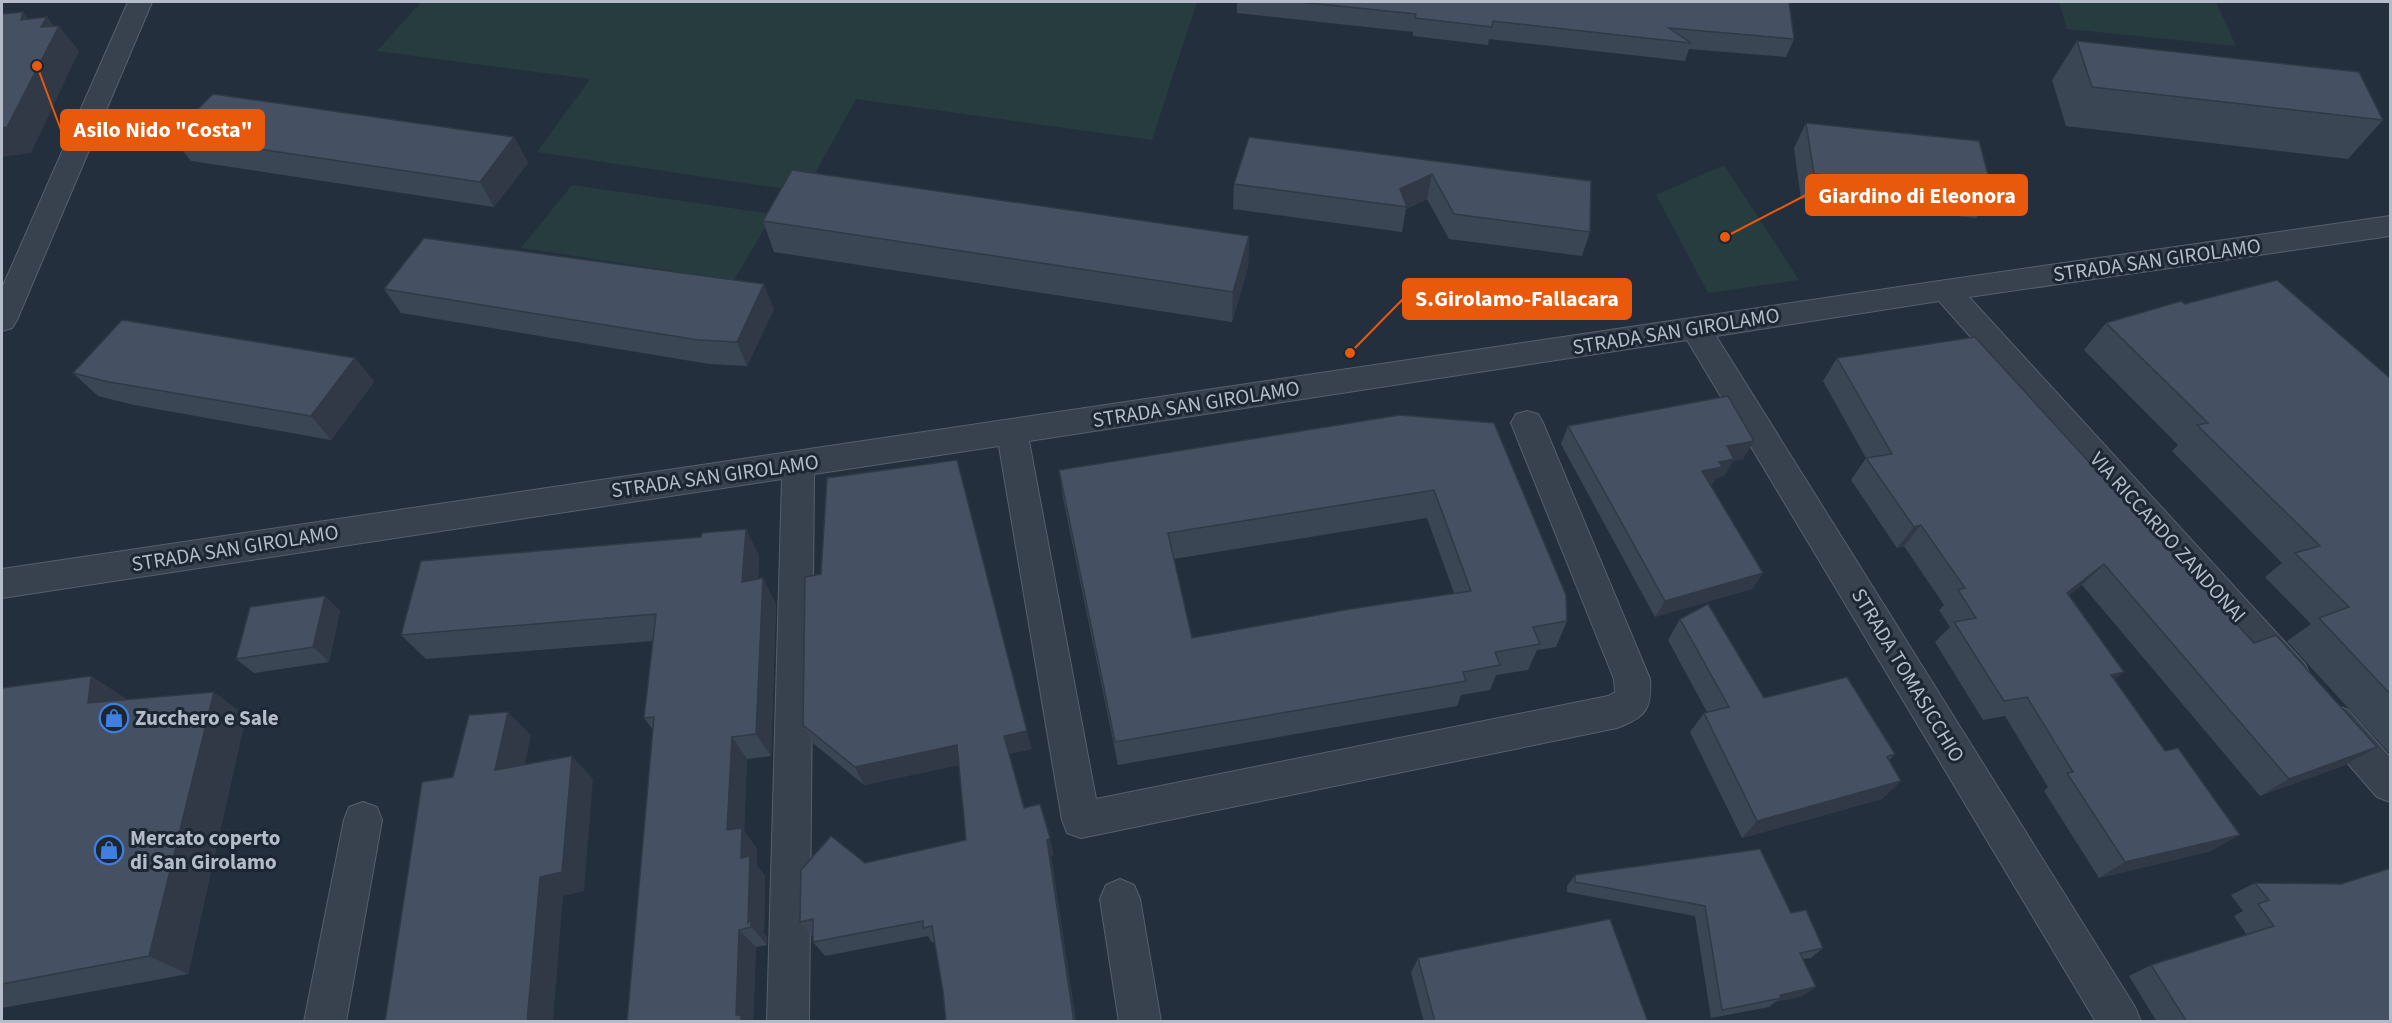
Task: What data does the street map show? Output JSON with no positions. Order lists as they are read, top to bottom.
{
  "streets": {
    "street": ["STRADA SAN GIROLAMO", "VIA RICCARDO ZANDONAI", "STRADA TOMASICCHIO"]
  },
  "crossings": [
    ["STRADA SAN GIROLAMO", "VIA RICCARDO ZANDONAI"],
    ["STRADA SAN GIROLAMO", "STRADA TOMASICCHIO"]
  ],
  "places": {
    "other": ["Asilo Nido \"Costa\"", "Giardino di Eleonora", "S.Girolamo-Fallacara"],
    "shop": ["Zucchero e Sale", "Mercato coperto di San Girolamo"]
  }
}
